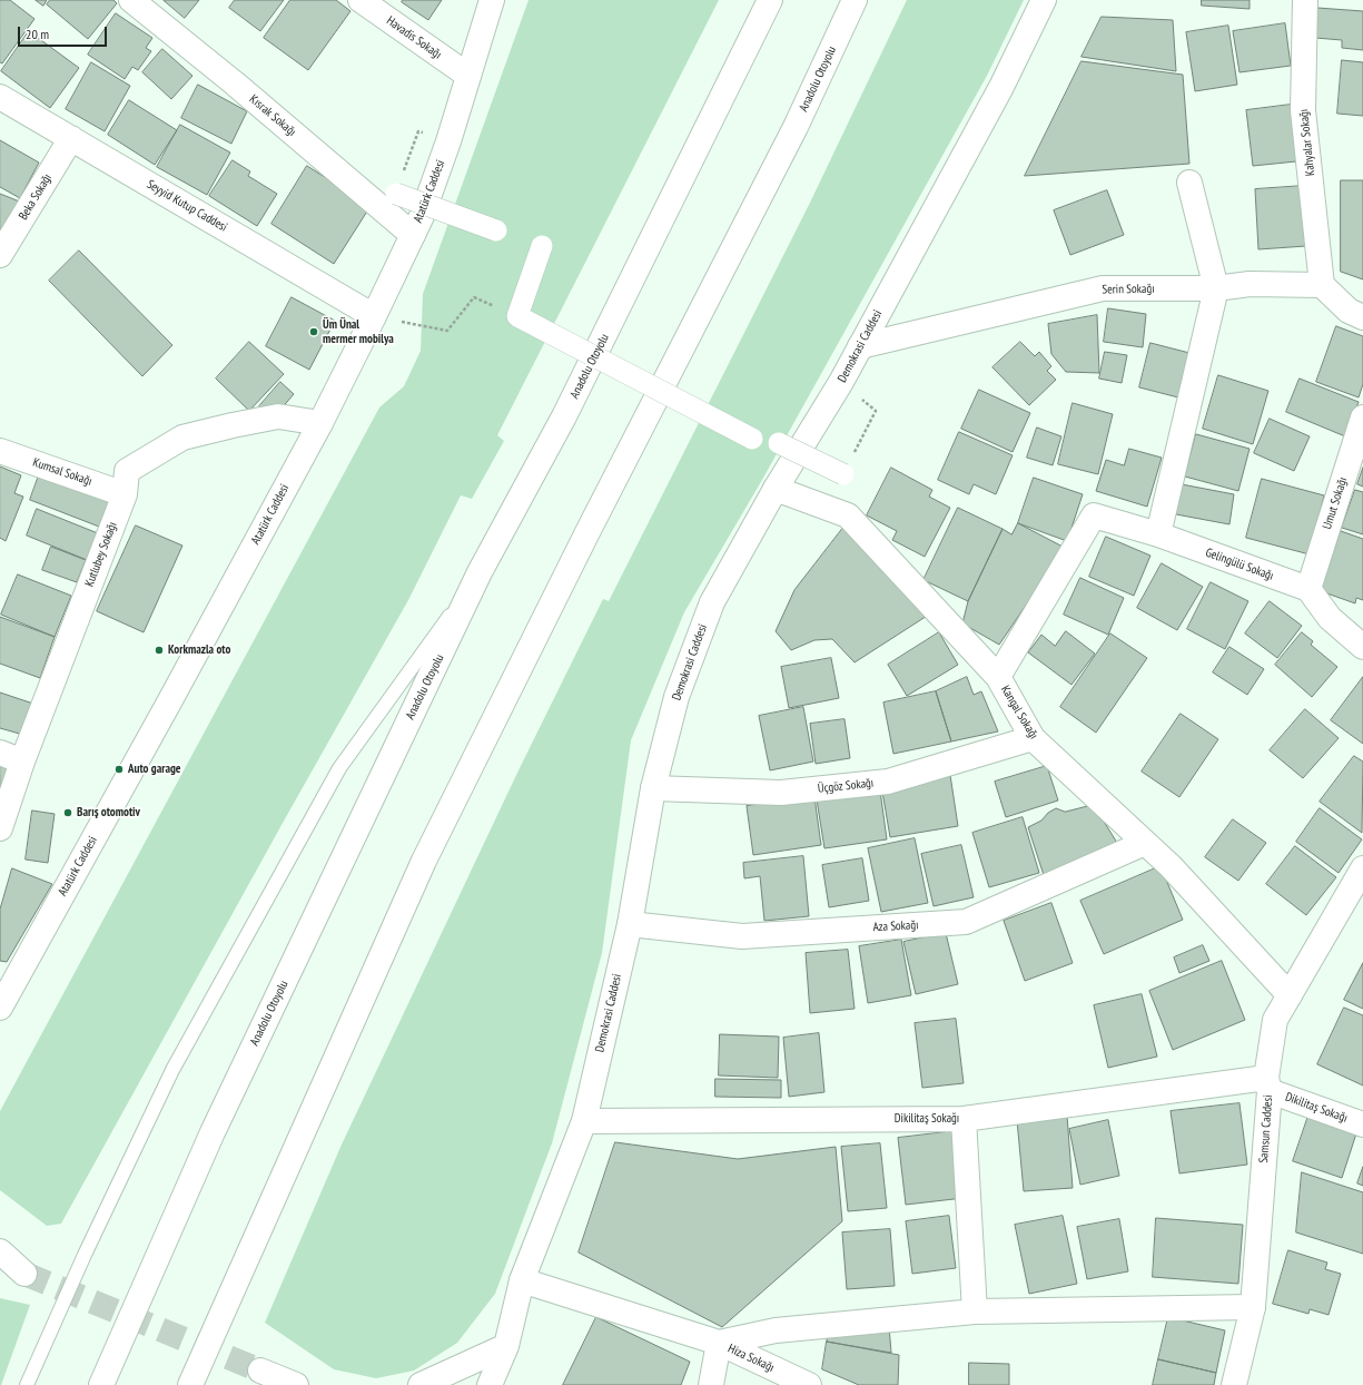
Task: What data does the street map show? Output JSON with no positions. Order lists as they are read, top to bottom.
{
  "streets": {
    "main road": [
      "Havadis Sokağı",
      "Anadolu Otoyolu",
      "Kısrak Sokağı",
      "Kahyalar Sokağı",
      "Atatürk Caddesi",
      "Beka Sokağı",
      "Seyyid Kutup Caddesi",
      "Serin Sokağı",
      "Demokrasi Caddesi",
      "Kumsal Sokağı",
      "Umut Sokağı",
      "Kutlubey Sokağı",
      "Gelingülü Sokağı",
      "Kangal Sokağı",
      "Üçgöz Sokağı",
      "Aza Sokağı",
      "Dikilitaş Sokağı",
      "Samsun Caddesi",
      "Hiza Sokağı"
    ]
  },
  "crossings": [
    ["Havadis Sokağı", "Atatürk Caddesi"],
    ["Kısrak Sokağı", "Atatürk Caddesi"],
    ["Kahyalar Sokağı", "Serin Sokağı"],
    ["Atatürk Caddesi", "Seyyid Kutup Caddesi"],
    ["Atatürk Caddesi", "Kutlubey Sokağı"],
    ["Beka Sokağı", "Seyyid Kutup Caddesi"],
    ["Serin Sokağı", "Demokrasi Caddesi"],
    ["Demokrasi Caddesi", "Kangal Sokağı"],
    ["Demokrasi Caddesi", "Üçgöz Sokağı"],
    ["Demokrasi Caddesi", "Aza Sokağı"],
    ["Demokrasi Caddesi", "Dikilitaş Sokağı"],
    ["Demokrasi Caddesi", "Hiza Sokağı"],
    ["Kumsal Sokağı", "Kutlubey Sokağı"],
    ["Umut Sokağı", "Gelingülü Sokağı"],
    ["Gelingülü Sokağı", "Kangal Sokağı"],
    ["Kangal Sokağı", "Üçgöz Sokağı"],
    ["Kangal Sokağı", "Aza Sokağı"],
    ["Kangal Sokağı", "Samsun Caddesi"],
    ["Dikilitaş Sokağı", "Samsun Caddesi"]
  ],
  "places": [
    "Üm Ünal mermer mobilya",
    "Korkmazla oto",
    "Auto garage",
    "Barış otomotiv"
  ],
  "scale_bar": "20 m"
}
